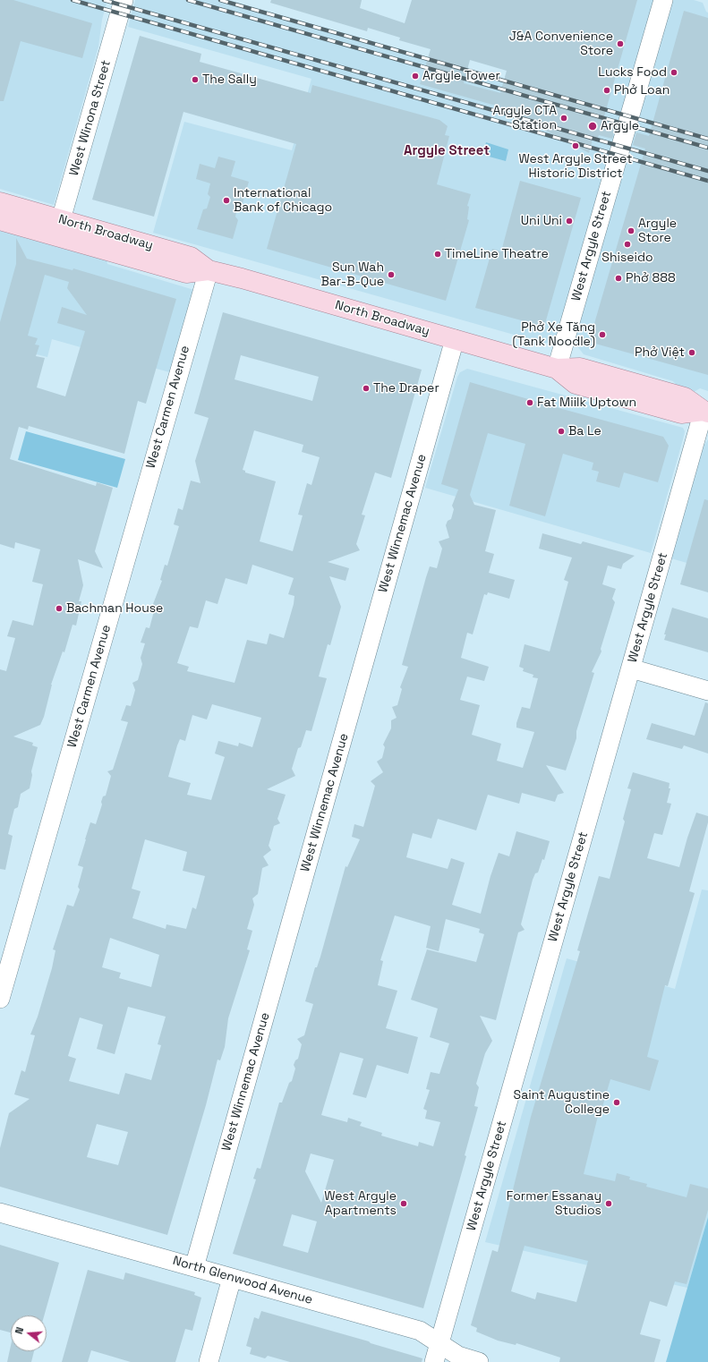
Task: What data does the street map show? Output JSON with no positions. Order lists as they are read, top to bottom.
{
  "streets": {
    "main road": ["North Broadway"],
    "street": [
      "West Winona Street",
      "West Argyle Street",
      "West Carmen Avenue",
      "West Winnemac Avenue",
      "North Glenwood Avenue"
    ]
  },
  "crossings": [
    ["West Winona Street", "North Broadway"],
    ["North Broadway", "West Argyle Street"],
    ["North Broadway", "West Carmen Avenue"],
    ["North Broadway", "West Winnemac Avenue"],
    ["West Argyle Street", "North Glenwood Avenue"],
    ["West Winnemac Avenue", "North Glenwood Avenue"]
  ],
  "districts": ["Argyle Street"],
  "places": [
    "J&A Convenience Store",
    "Lucks Food",
    "Argyle Tower",
    "The Sally",
    "Phở Loan",
    "Argyle CTA Station",
    "Argyle",
    "West Argyle Street Historic District",
    "International Bank of Chicago",
    "Uni Uni",
    "Argyle Store",
    "Shiseido",
    "TimeLine Theatre",
    "Sun Wah Bar-B-Que",
    "Phở 888",
    "Phở Xe Tăng (Tank Noodle)",
    "Phở Việt",
    "The Draper",
    "Fat Miilk Uptown",
    "Ba Le",
    "Bachman House",
    "Saint Augustine College",
    "West Argyle Apartments",
    "Former Essanay Studios"
  ],
  "north": "left"
}
